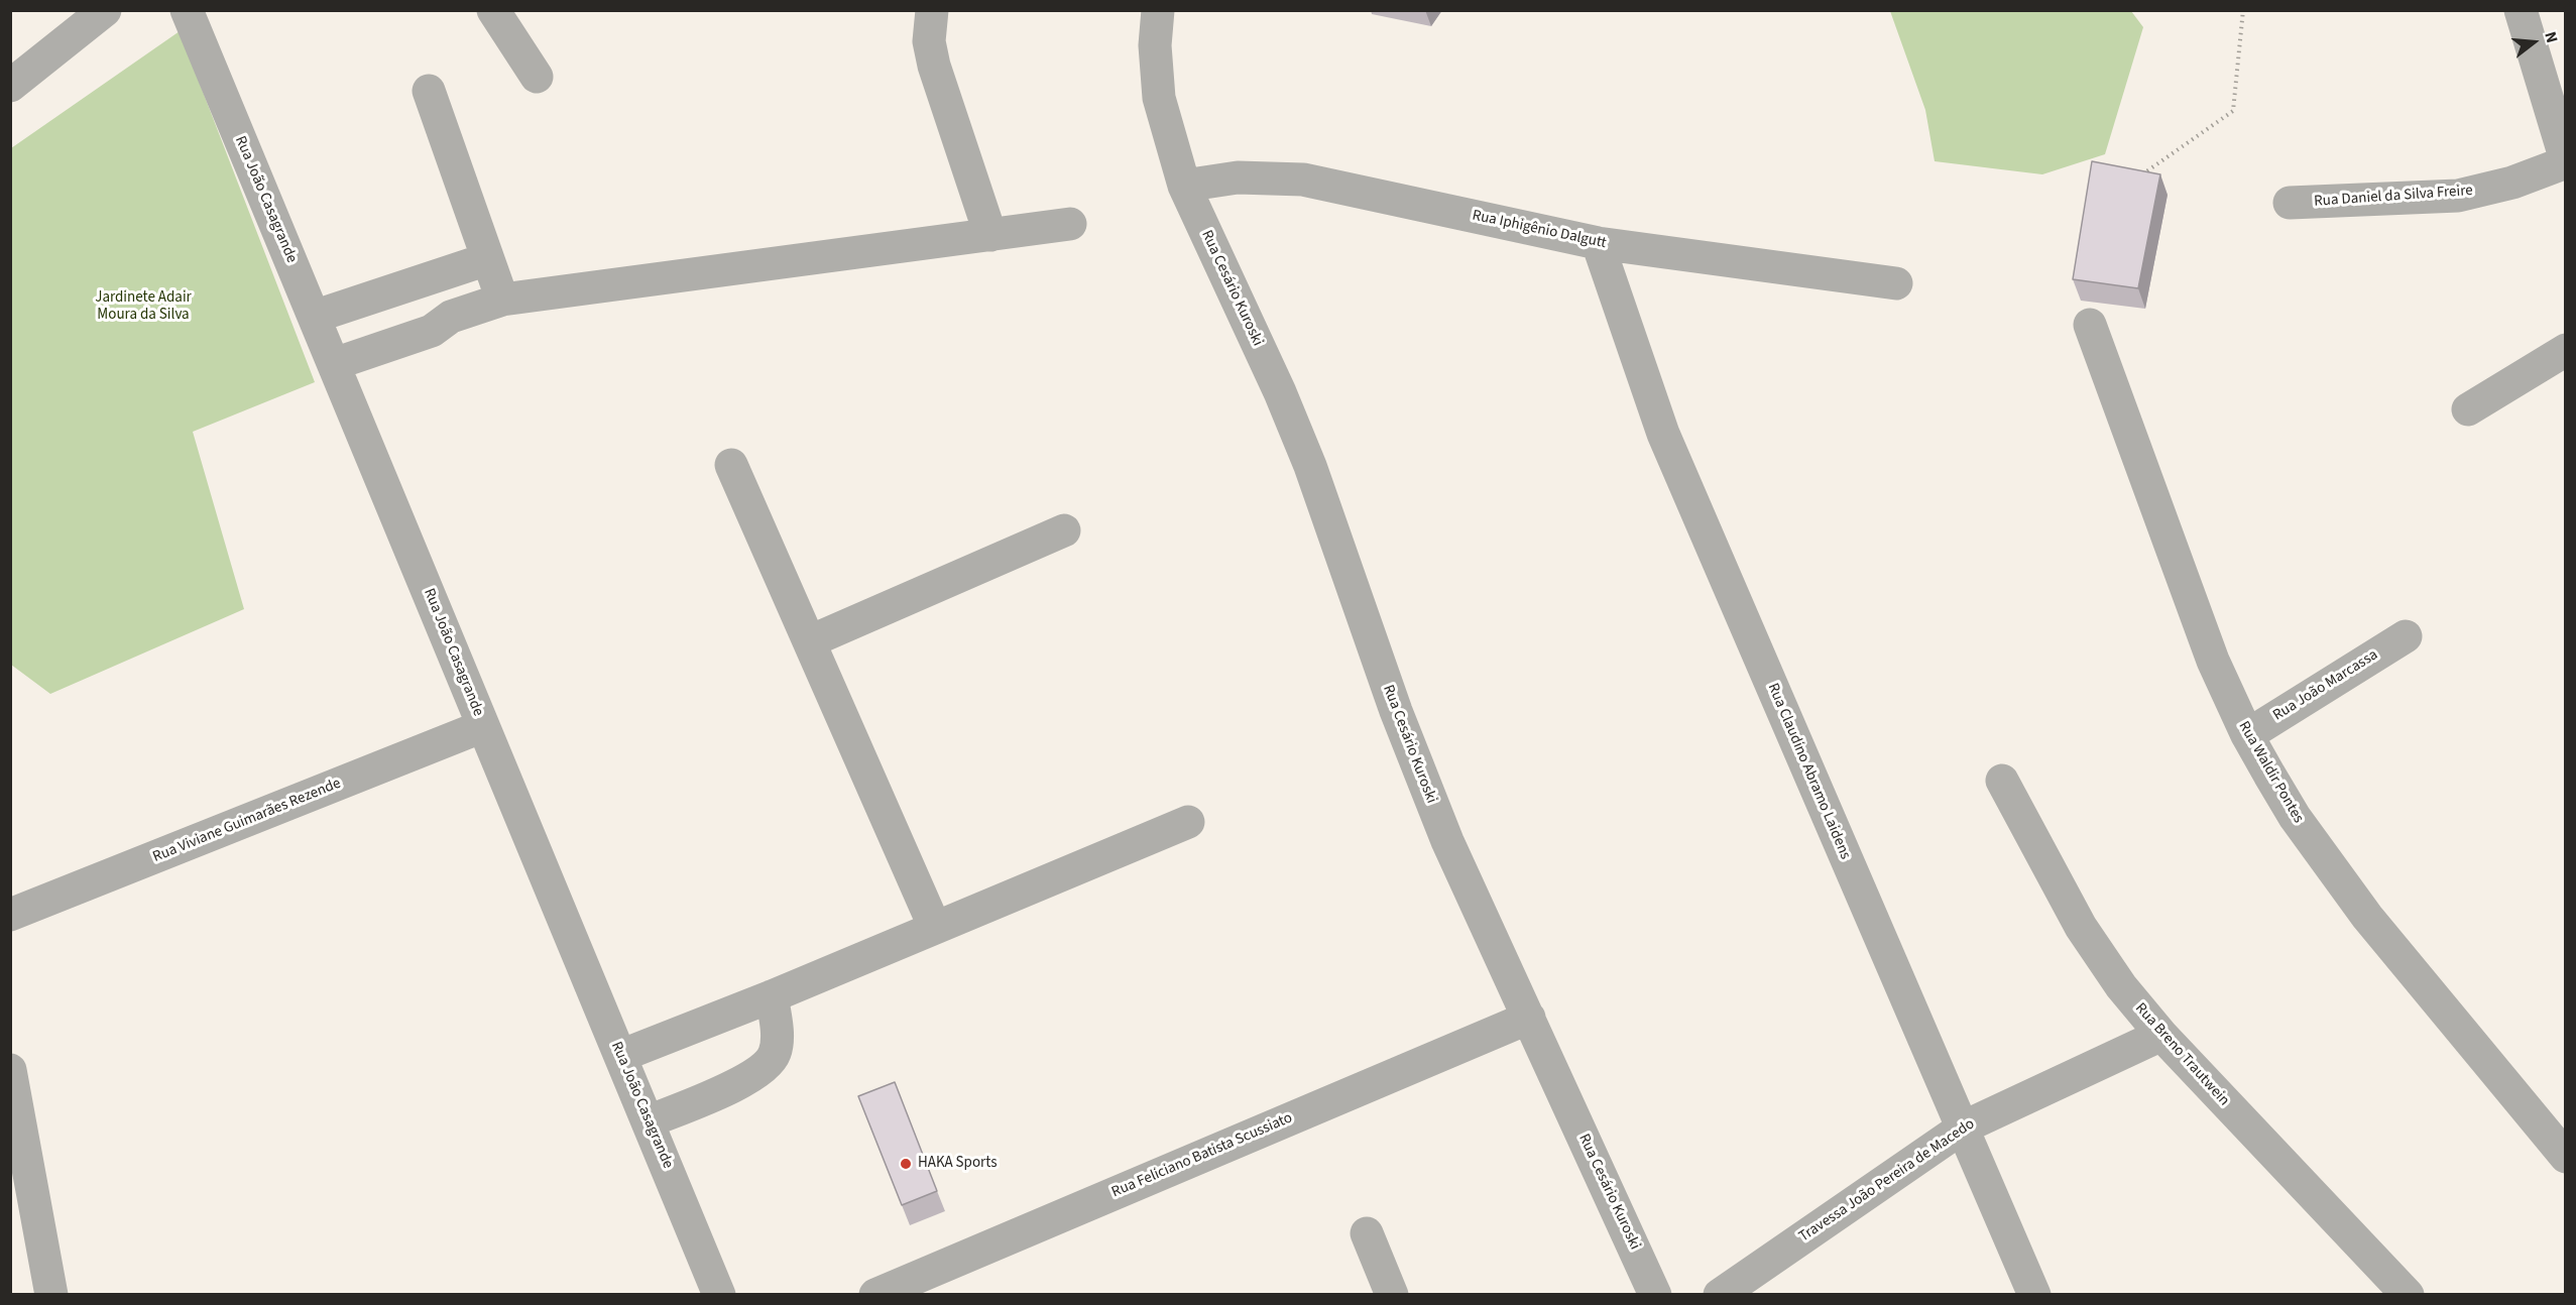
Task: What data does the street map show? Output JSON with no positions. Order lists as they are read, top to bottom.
{
  "streets": {
    "street": [
      "Rua Daniel da Silva Freire",
      "Rua João Casagrande",
      "Rua Iphigênio Dalgutt",
      "Rua Cesário Kuroski",
      "Rua João Marcassa",
      "Rua Claudino Abramo Laidens",
      "Rua Waldir Pontes",
      "Rua Viviane Guimarães Rezende",
      "Rua Breno Trautwein",
      "Rua Feliciano Batista Scussiato",
      "Travessa João Pereira de Macedo"
    ]
  },
  "crossings": [
    ["Rua João Casagrande", "Rua Viviane Guimarães Rezende"],
    ["Rua Iphigênio Dalgutt", "Rua Cesário Kuroski"],
    ["Rua Iphigênio Dalgutt", "Rua Claudino Abramo Laidens"],
    ["Rua Cesário Kuroski", "Rua Feliciano Batista Scussiato"],
    ["Rua João Marcassa", "Rua Waldir Pontes"],
    ["Rua Claudino Abramo Laidens", "Travessa João Pereira de Macedo"],
    ["Rua Breno Trautwein", "Travessa João Pereira de Macedo"]
  ],
  "parks": ["Jardinete Adair Moura da Silva"],
  "places": ["HAKA Sports"],
  "north": "right"
}
